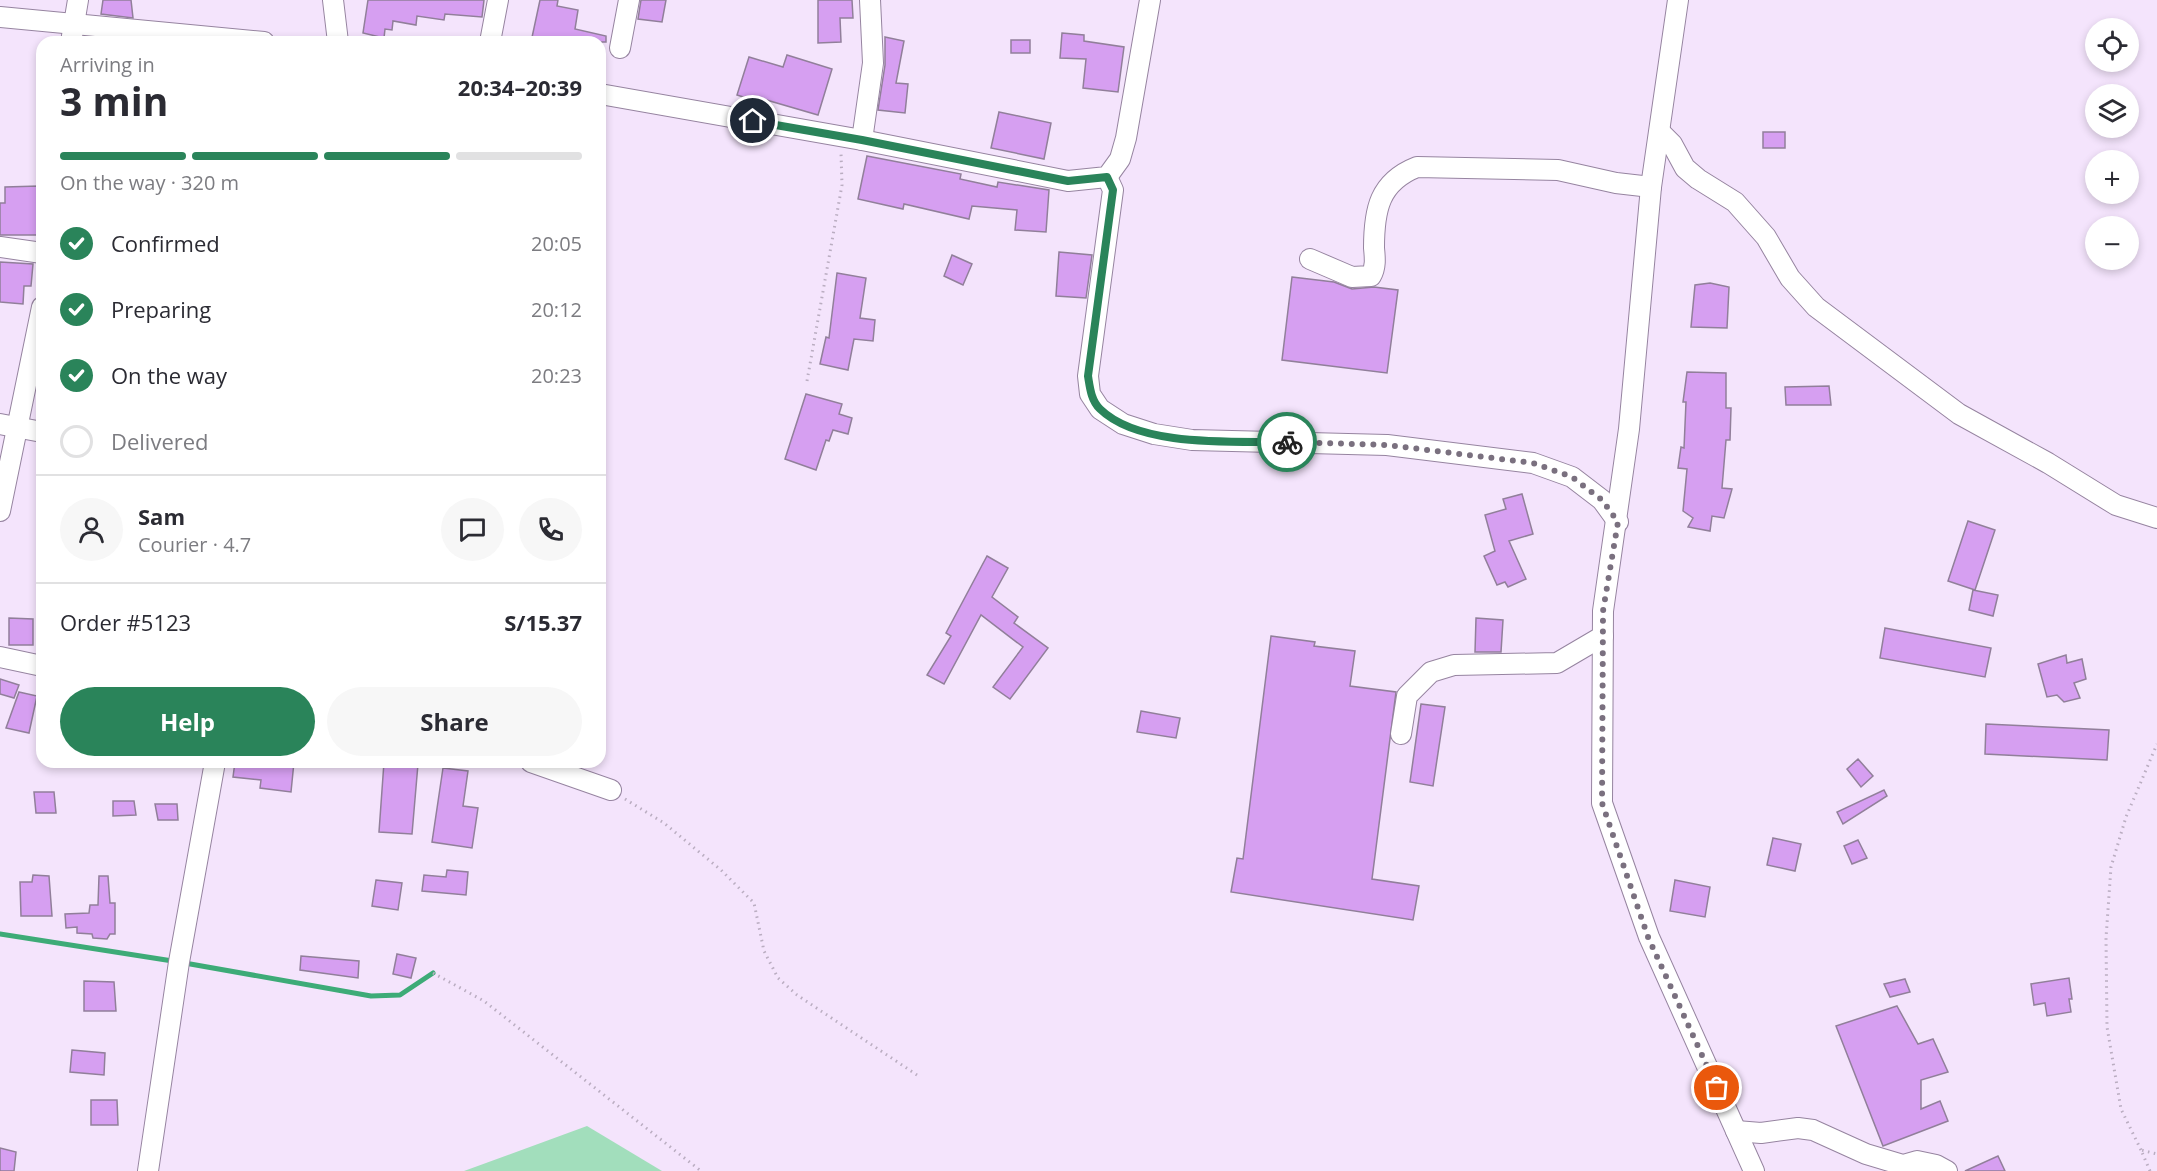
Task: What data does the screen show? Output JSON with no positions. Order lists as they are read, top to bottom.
{
  "page": {
    "map_buttons": ["+", "−"],
    "heading": ["3 min", "Arriving in", "20:34–20:39"],
    "panel": [
      "Sam",
      "Courier · 4.7",
      "Order #5123",
      "S/15.37"
    ],
    "bar": "On the way · 320 m",
    "list": [
      ["Confirmed", "20:05"],
      ["Preparing", "20:12"],
      ["On the way", "20:23"],
      "Delivered"
    ],
    "buttons": ["Help", "Share"]
  }
}
